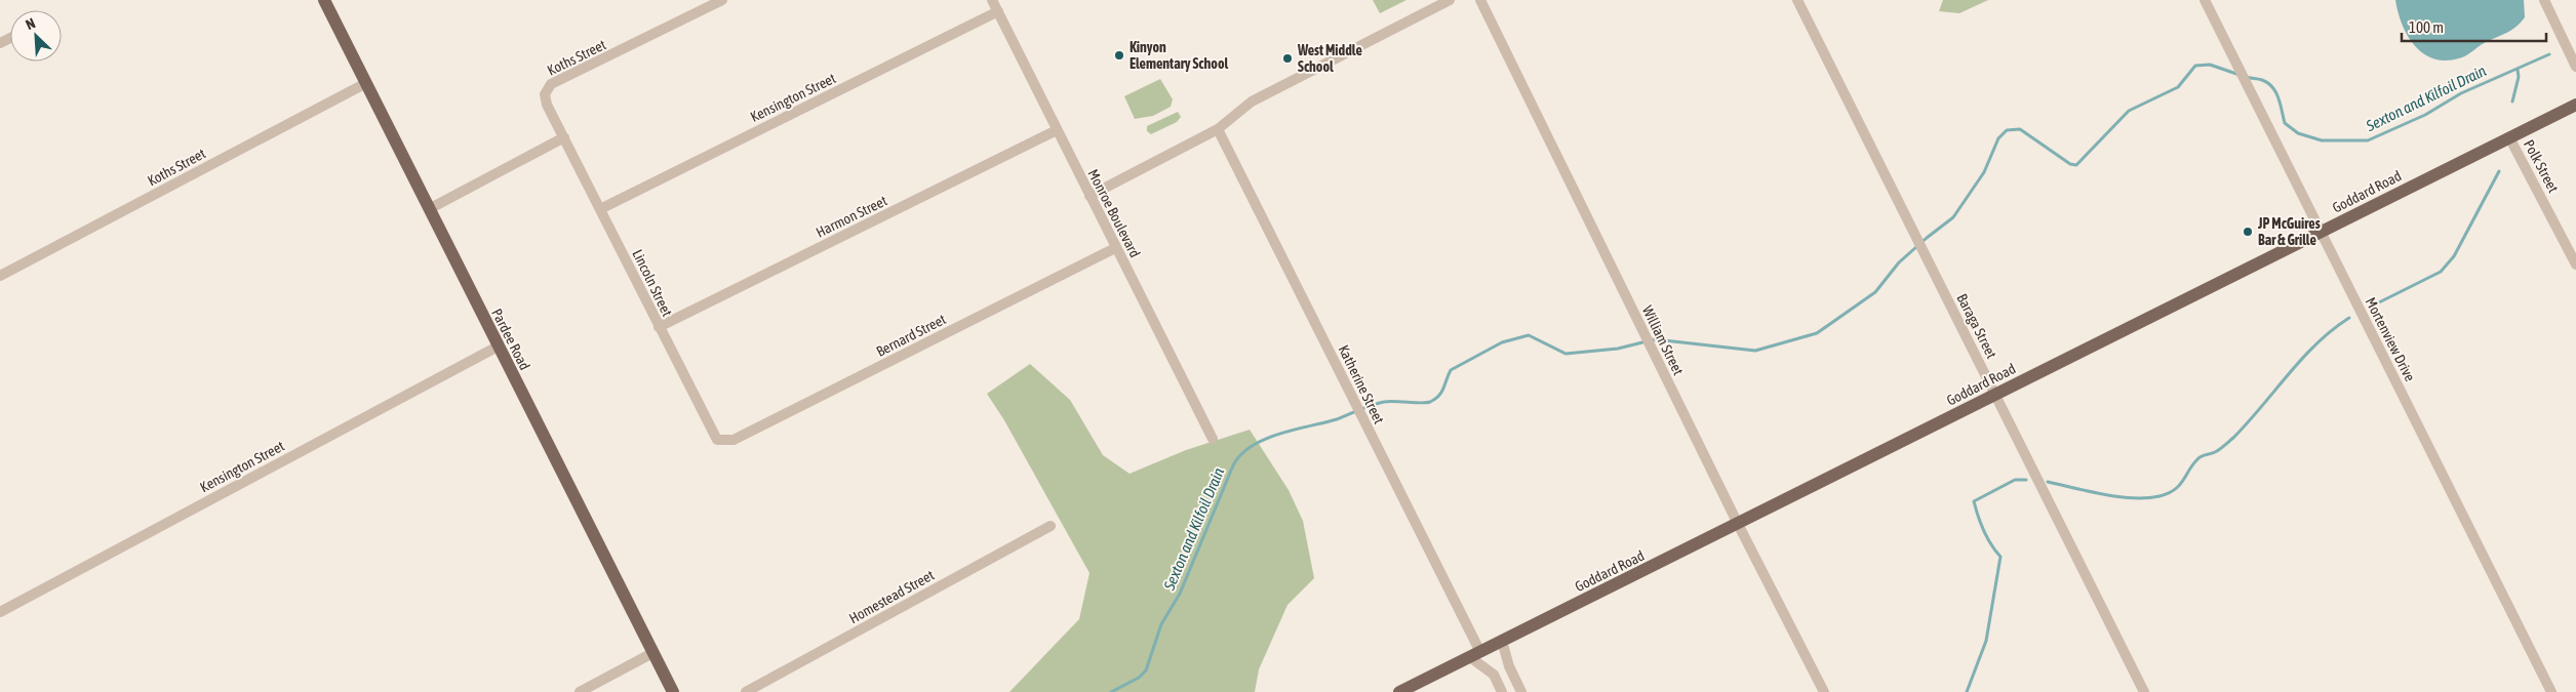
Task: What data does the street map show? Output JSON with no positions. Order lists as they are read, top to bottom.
{
  "streets": {
    "main road": ["Goddard Road", "Pardee Road"],
    "street": [
      "Koths Street",
      "Kensington Street",
      "Polk Street",
      "Monroe Boulevard",
      "Harmon Street",
      "Lincoln Street",
      "Baraga Street",
      "Bernard Street",
      "Mortenview Drive",
      "William Street",
      "Katherine Street",
      "Homestead Street"
    ]
  },
  "crossings": [
    ["Koths Street", "Lincoln Street"],
    ["Koths Street", "Pardee Road"],
    ["Kensington Street", "Monroe Boulevard"],
    ["Kensington Street", "Lincoln Street"],
    ["Kensington Street", "Pardee Road"],
    ["Polk Street", "Goddard Road"],
    ["Goddard Road", "Baraga Street"],
    ["Goddard Road", "Mortenview Drive"],
    ["Goddard Road", "William Street"],
    ["Goddard Road", "Katherine Street"],
    ["Monroe Boulevard", "Harmon Street"],
    ["Monroe Boulevard", "Bernard Street"],
    ["Harmon Street", "Lincoln Street"],
    ["Lincoln Street", "Bernard Street"]
  ],
  "water": ["Sexton and Kilfoil Drain"],
  "places": ["Kinyon Elementary School", "West Middle School", "JP McGuires Bar & Grille"],
  "scale_bar": "100 m",
  "north": "top left"
}
